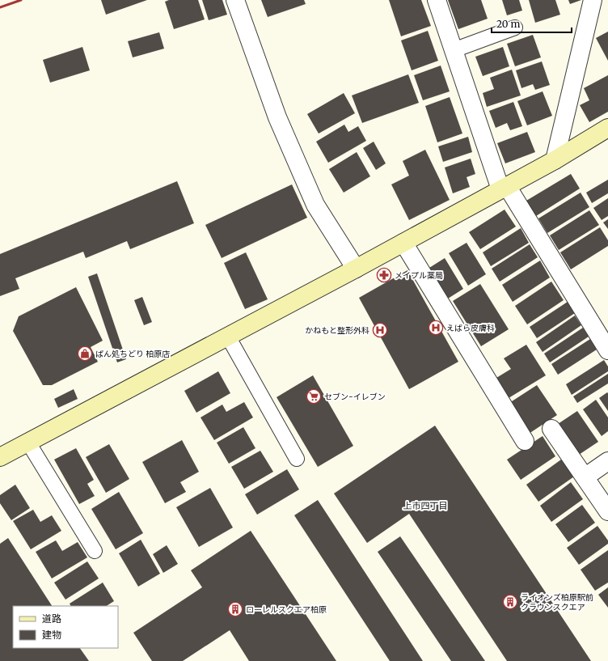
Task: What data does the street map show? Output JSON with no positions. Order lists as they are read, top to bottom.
{
  "districts": ["上市四丁目"],
  "places": {
    "pharmacy": ["メイプル薬局"],
    "hospital": ["えばら皮膚科", "かねもと整形外科"],
    "shop": ["ぱん処ちどり 柏原店"],
    "supermarket": ["セブン-イレブン"],
    "building": ["ライオンズ柏原駅前 クラウンスクエア", "ローレルスクエア柏原"]
  },
  "legend": ["道路", "建物"],
  "scale_bar": "20 m"
}
